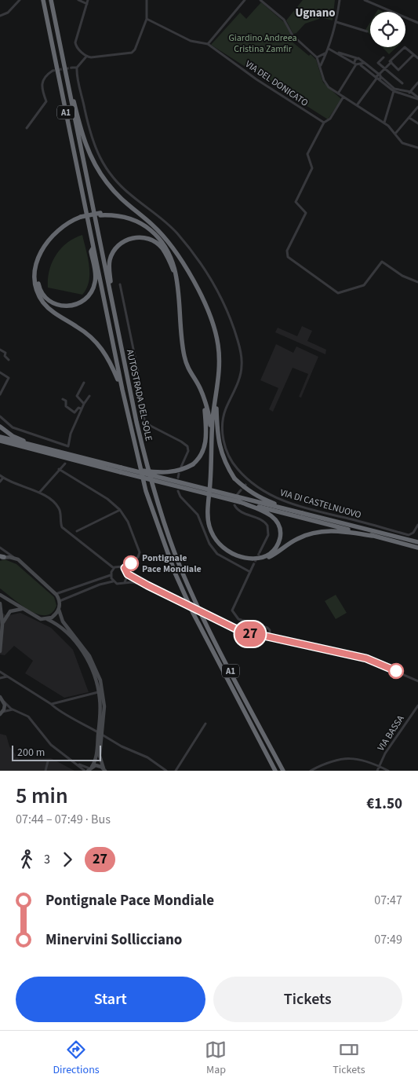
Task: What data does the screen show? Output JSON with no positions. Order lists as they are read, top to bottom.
{
  "streets": {
    "highway": ["A1", "AUTOSTRADA DEL SOLE"],
    "street": ["VIA DEL DONICATO", "VIA DI CASTELNUOVO", "VIA BASSA"]
  },
  "districts": ["Ugnano"],
  "parks": ["Giardino Andreea Cristina Zamfir"],
  "places": ["Pontignale Pace Mondiale"],
  "lines": ["bus line 27"],
  "scale_bar": "200 m",
  "page": {
    "on_map": "27",
    "scale": "200 m",
    "heading": ["5 min", "07:44 – 07:49 · Bus", "€1.50"],
    "legs": ["3", "27"],
    "list": [
      {
        "name": "Pontignale Pace Mondiale",
        "value": "07:47"
      },
      {
        "name": "Minervini Sollicciano",
        "value": "07:49"
      }
    ],
    "buttons": ["Start", "Tickets"],
    "tabs": ["Directions", "Map", "Tickets"]
  }
}
